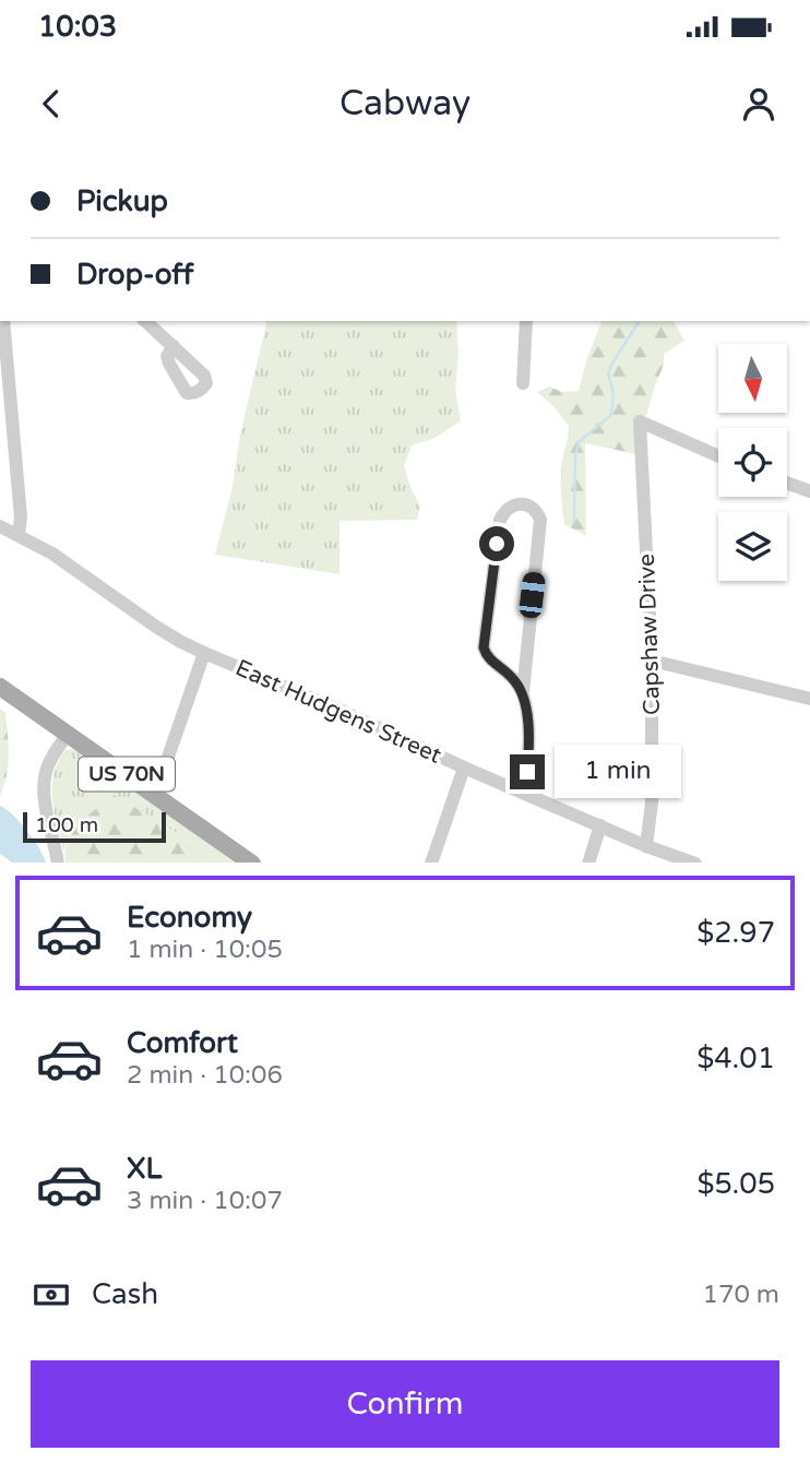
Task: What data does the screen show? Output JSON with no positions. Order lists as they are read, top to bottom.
{
  "streets": {
    "main road": ["US 70N"],
    "street": ["Capshaw Drive", "East Hudgens Street"]
  },
  "crossings": [
    ["Capshaw Drive", "East Hudgens Street"]
  ],
  "scale_bar": "100 m",
  "north": "bottom",
  "page": {
    "status": "10:03",
    "header": "Cabway",
    "banner": ["Pickup", "Drop-off"],
    "bubble": "1 min",
    "scale": "100 m",
    "list": [
      {
        "name": "Economy",
        "note": "1 min · 10:05",
        "value": "$2.97"
      },
      {
        "name": "Comfort",
        "note": "2 min · 10:06",
        "value": "$4.01"
      },
      {
        "name": "XL",
        "note": "3 min · 10:07",
        "value": "$5.05"
      }
    ],
    "pay": ["Cash", "170 m"],
    "buttons": "Confirm"
  }
}
